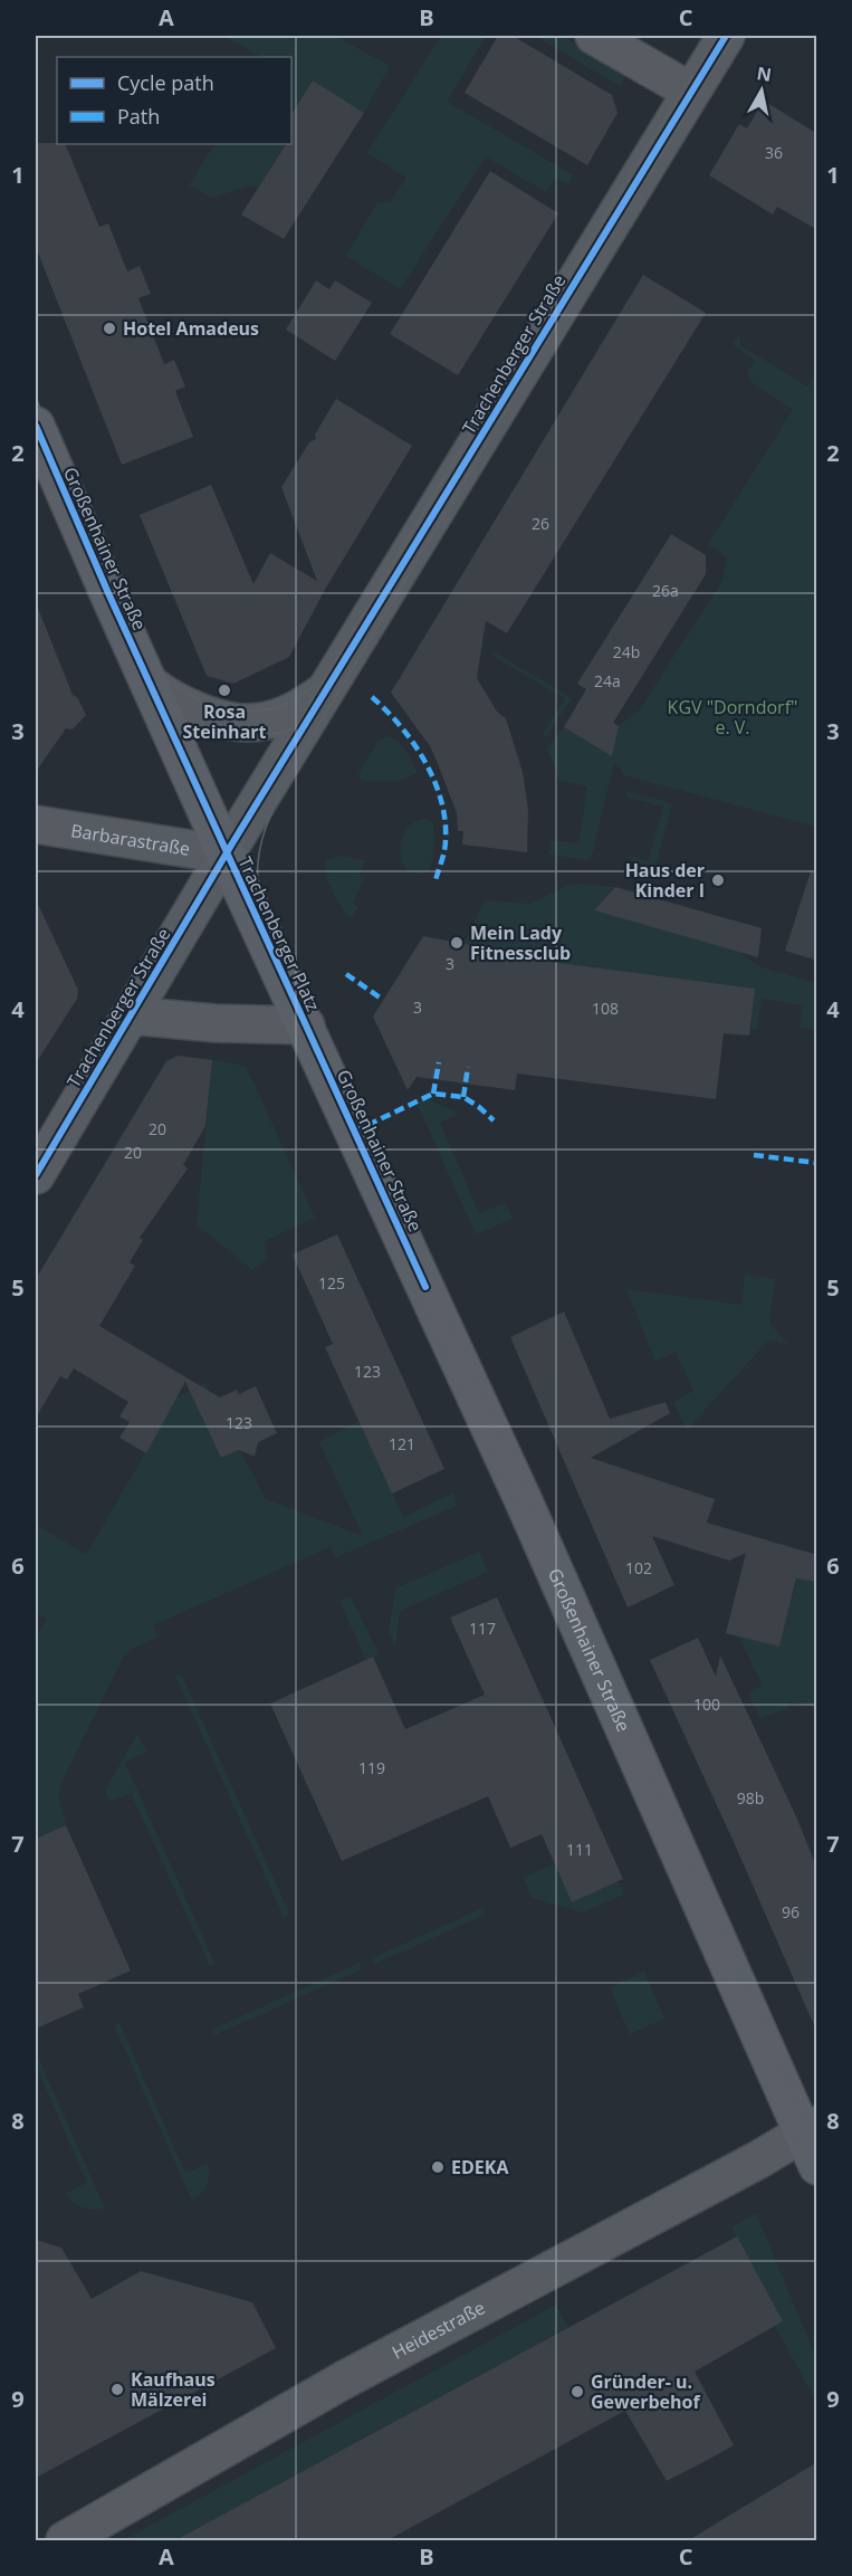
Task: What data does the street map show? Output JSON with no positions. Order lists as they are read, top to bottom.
{
  "streets": {
    "main road": ["Großenhainer Straße", "Trachenberger Platz"],
    "street": ["Trachenberger Straße", "Barbarastraße", "Heidestraße"]
  },
  "crossings": [
    ["Trachenberger Straße", "Barbarastraße"],
    ["Trachenberger Straße", "Trachenberger Platz"],
    ["Großenhainer Straße", "Trachenberger Platz"],
    ["Großenhainer Straße", "Heidestraße"],
    ["Barbarastraße", "Trachenberger Platz"]
  ],
  "parks": ["KGV \"Dorndorf\" e. V."],
  "places": [
    "Hotel Amadeus",
    "Rosa Steinhart",
    "Haus der Kinder I",
    "Mein Lady Fitnessclub",
    "EDEKA",
    "Kaufhaus Mälzerei",
    "Gründer- u. Gewerbehof"
  ],
  "house_numbers": [
    "36",
    "26",
    "26a",
    "24b",
    "24a",
    "3",
    "3",
    "108",
    "20",
    "20",
    "125",
    "123",
    "123",
    "121",
    "102",
    "117",
    "100",
    "119",
    "98b",
    "111",
    "96"
  ],
  "legend": ["Cycle path", "Path"],
  "north": "top",
  "grid": {
    "columns": ["A", "B", "C"],
    "rows": [
      "1",
      "2",
      "3",
      "4",
      "5",
      "6",
      "7",
      "8",
      "9"
    ]
  }
}
